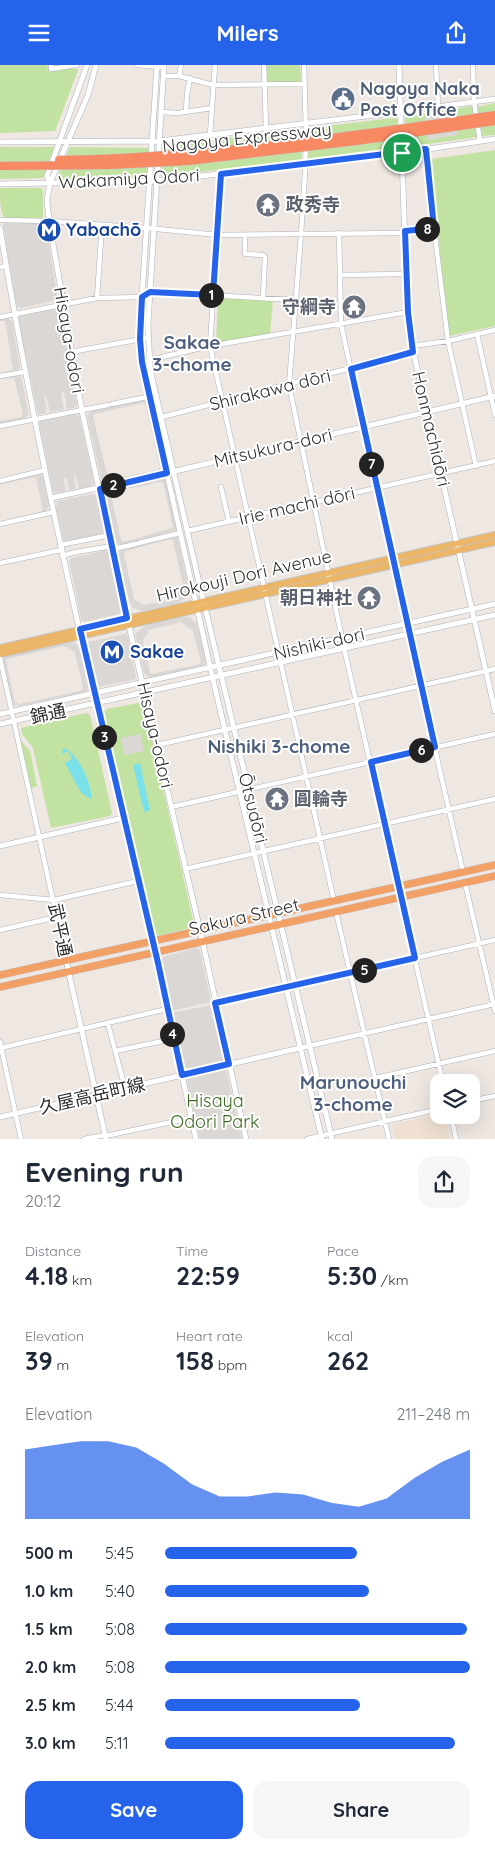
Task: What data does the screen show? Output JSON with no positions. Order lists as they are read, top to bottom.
{
  "streets": {
    "highway": ["Nagoya Expressway", "Sakura Street"],
    "main road": ["Hirokouji Dori Avenue"],
    "street": [
      "Wakamiya Odori",
      "Hisaya-odori",
      "Shirakawa dōri",
      "Honmachidōri",
      "Mitsukura-dori",
      "Irie machi dōri",
      "Nishiki-dori",
      "錦通",
      "Ōtsudōri",
      "武平通",
      "久屋高岳町線"
    ]
  },
  "crossings": [
    ["Wakamiya Odori", "Hisaya-odori"],
    ["Wakamiya Odori", "Honmachidōri"],
    ["Wakamiya Odori", "Ōtsudōri"],
    ["Hisaya-odori", "Mitsukura-dori"],
    ["Hisaya-odori", "Hirokouji Dori Avenue"],
    ["Hisaya-odori", "Nishiki-dori"],
    ["Hisaya-odori", "錦通"],
    ["Hisaya-odori", "Sakura Street"],
    ["Hisaya-odori", "久屋高岳町線"],
    ["Shirakawa dōri", "Honmachidōri"],
    ["Shirakawa dōri", "Ōtsudōri"],
    ["Honmachidōri", "Mitsukura-dori"],
    ["Honmachidōri", "Irie machi dōri"],
    ["Honmachidōri", "Hirokouji Dori Avenue"],
    ["Honmachidōri", "Nishiki-dori"],
    ["Mitsukura-dori", "Ōtsudōri"],
    ["Irie machi dōri", "Ōtsudōri"],
    ["Hirokouji Dori Avenue", "Ōtsudōri"],
    ["Nishiki-dori", "錦通"],
    ["Nishiki-dori", "Ōtsudōri"],
    ["錦通", "武平通"],
    ["Ōtsudōri", "Sakura Street"],
    ["Ōtsudōri", "久屋高岳町線"],
    ["Sakura Street", "武平通"],
    ["武平通", "久屋高岳町線"]
  ],
  "districts": ["Sakae 3-chome", "Nishiki 3-chome", "Marunouchi 3-chome"],
  "parks": ["Hisaya Odori Park"],
  "places": {
    "public building": ["Nagoya Naka Post Office"],
    "temple": [
      "政秀寺",
      "守綱寺",
      "朝日神社",
      "圓輪寺"
    ],
    "metro station": ["Yabachō", "Sakae"]
  },
  "page": {
    "header": "Milers",
    "pins": [
      "8",
      "1",
      "7",
      "2",
      "3",
      "6",
      "5",
      "4"
    ],
    "heading": ["Evening run", "20:12"],
    "stats": [
      ["Distance", "4.18 km"],
      ["Time", "22:59"],
      ["Pace", "5:30 /km"],
      ["Elevation", "39 m"],
      ["Heart rate", "158 bpm"],
      ["kcal", "262"]
    ],
    "chart": ["Elevation", "211–248 m"],
    "list": [
      {
        "name": "500 m",
        "note": "5:45"
      },
      {
        "name": "1.0 km",
        "note": "5:40"
      },
      {
        "name": "1.5 km",
        "note": "5:08"
      },
      {
        "name": "2.0 km",
        "note": "5:08"
      },
      {
        "name": "2.5 km",
        "note": "5:44"
      },
      {
        "name": "3.0 km",
        "note": "5:11"
      }
    ],
    "buttons": ["Save", "Share"]
  }
}
